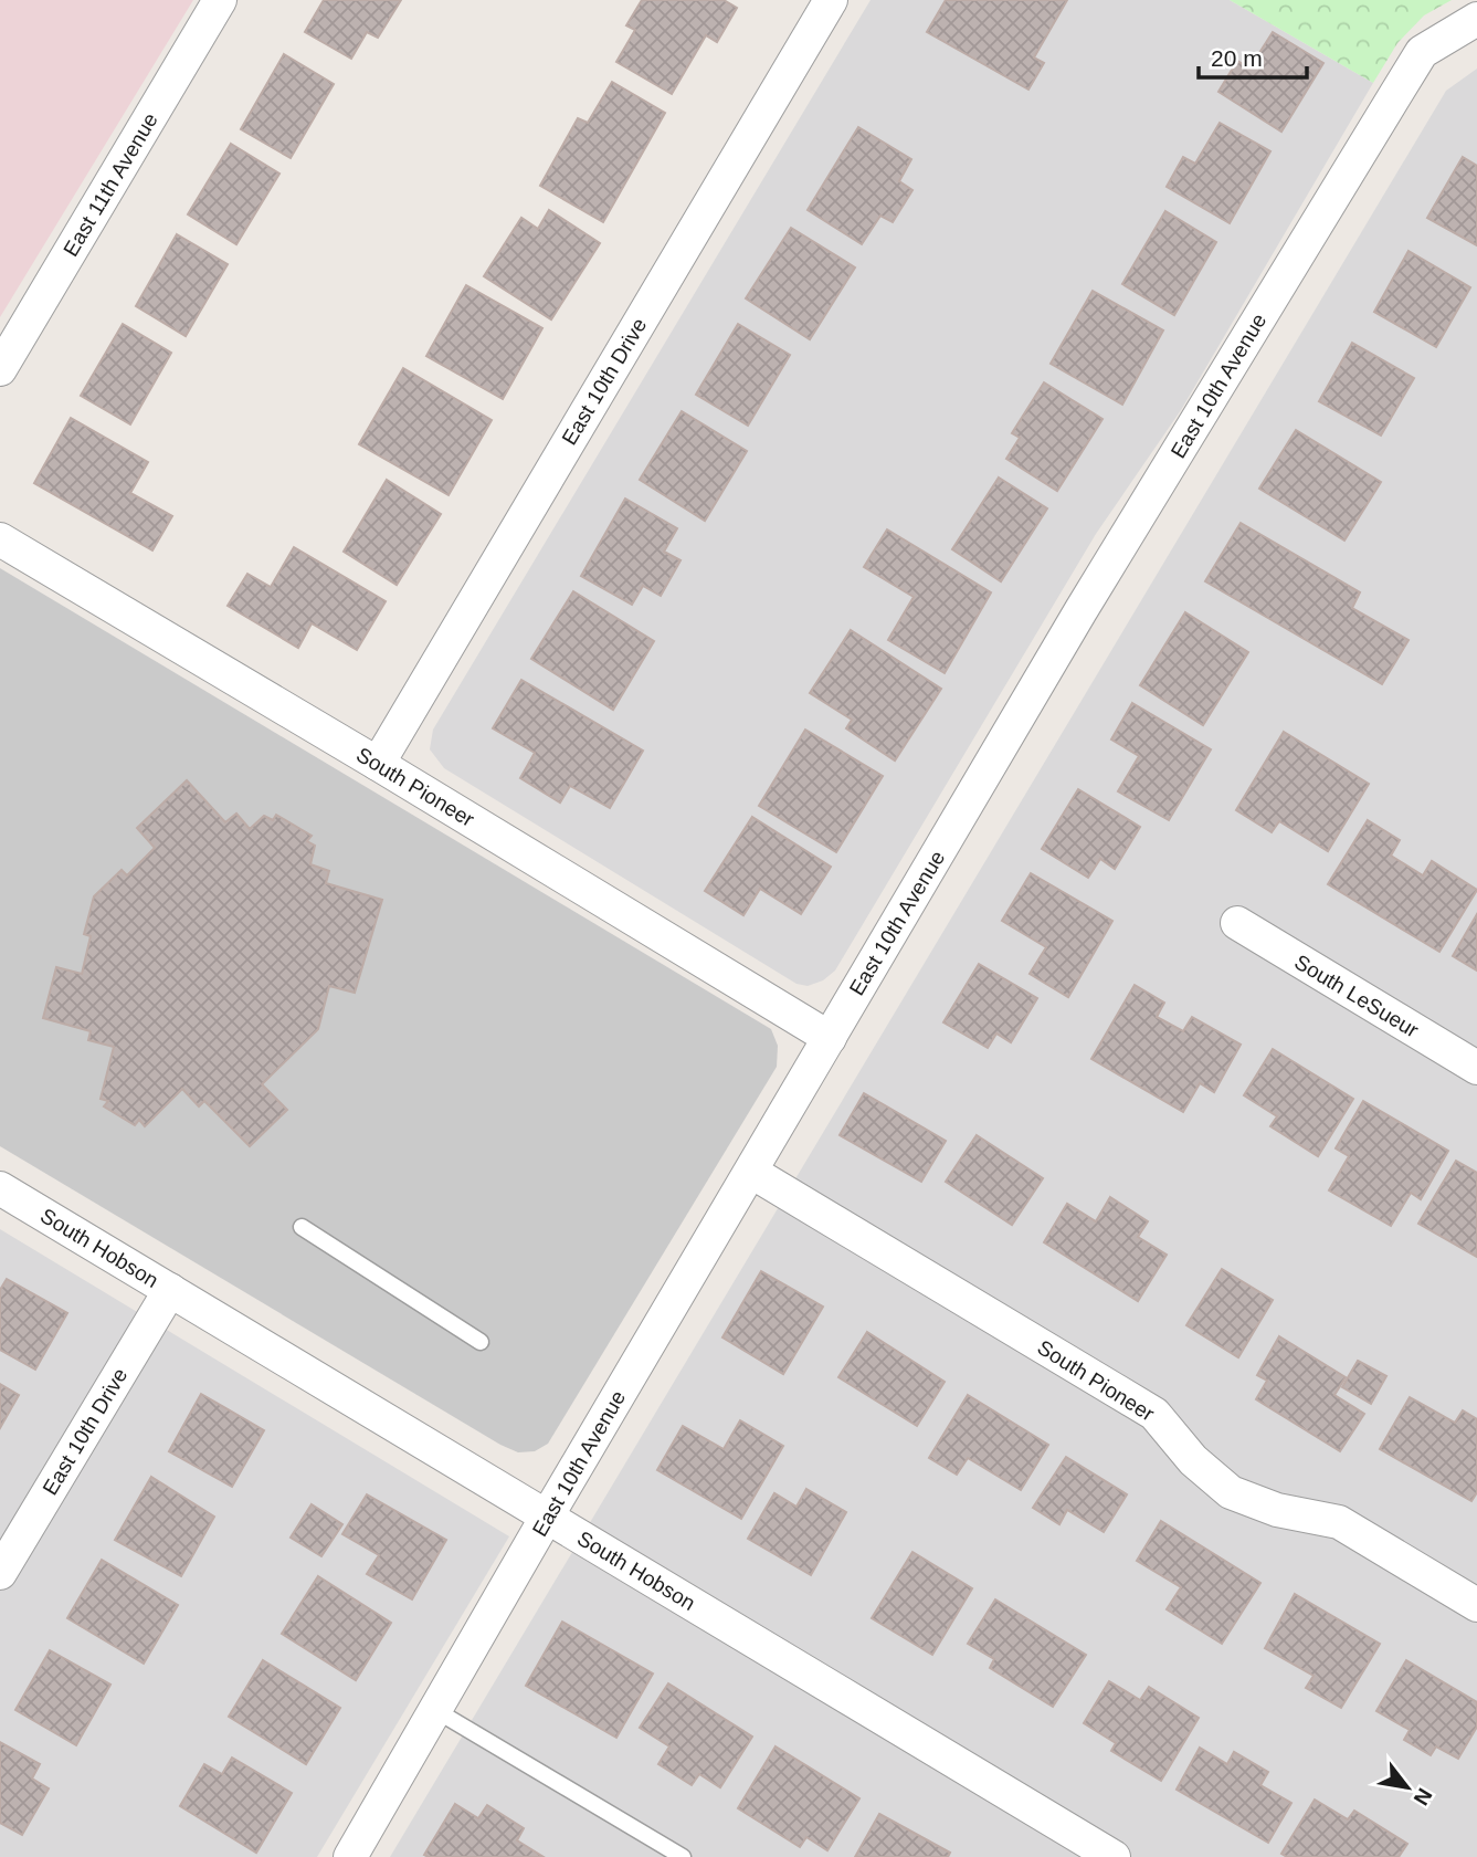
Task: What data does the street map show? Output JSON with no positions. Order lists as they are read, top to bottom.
{
  "streets": {
    "street": [
      "East 11th Avenue",
      "East 10th Drive",
      "East 10th Avenue",
      "South Pioneer",
      "South LeSueur",
      "South Hobson"
    ]
  },
  "crossings": [
    ["East 10th Drive", "South Pioneer"],
    ["East 10th Drive", "South Hobson"],
    ["East 10th Avenue", "South Pioneer"],
    ["East 10th Avenue", "South Hobson"]
  ],
  "scale_bar": "20 m",
  "north": "bottom right"
}
